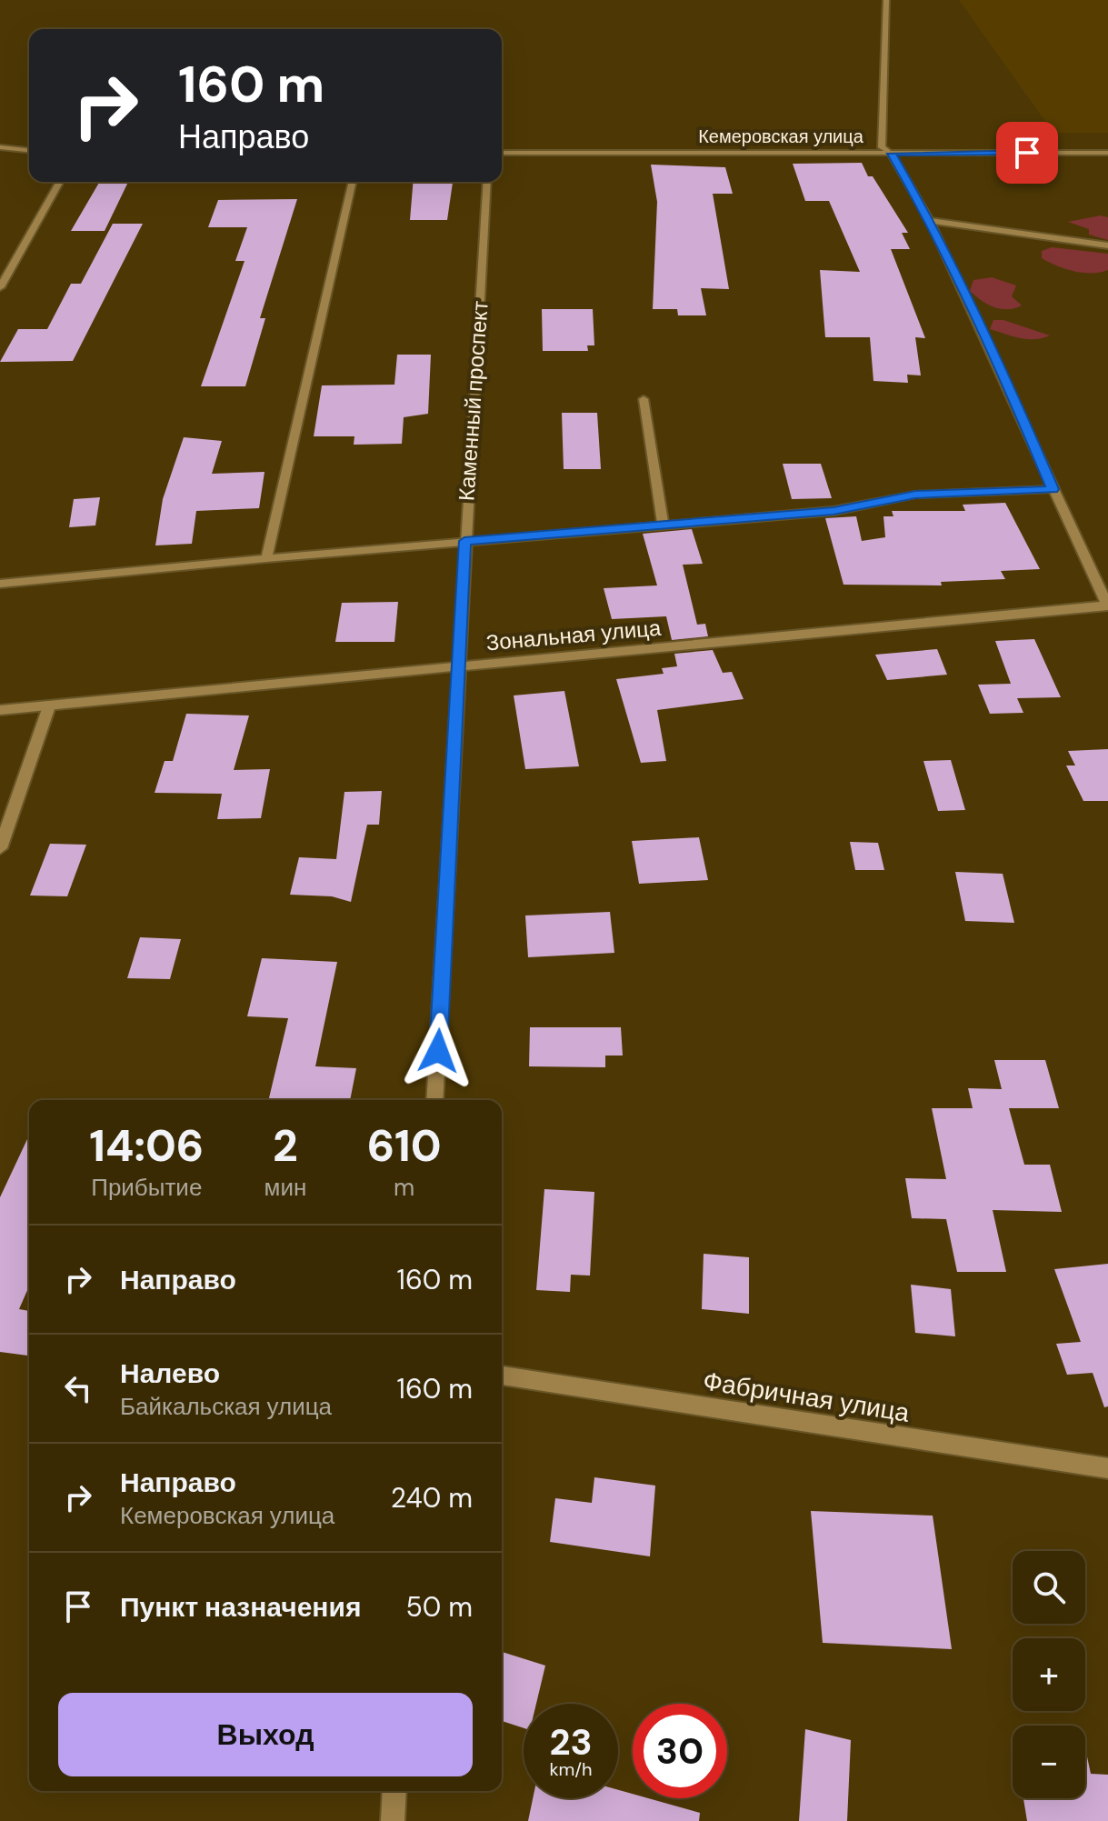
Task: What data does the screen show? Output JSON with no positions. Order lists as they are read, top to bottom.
{
  "streets": {
    "street": [
      "Кемеровская улица",
      "Каменный проспект",
      "Зональная улица",
      "Фабричная улица"
    ]
  },
  "crossings": [
    ["Каменный проспект", "Зональная улица"]
  ],
  "page": {
    "turn": ["160 m", "Направо"],
    "eta": [
      "14:06",
      "Прибытие",
      "2",
      "мин",
      "610",
      "m"
    ],
    "list": [
      {
        "name": "Направо",
        "value": "160 m"
      },
      {
        "name": "Налево",
        "note": "Байкальская улица",
        "value": "160 m"
      },
      {
        "name": "Направо",
        "note": "Кемеровская улица",
        "value": "240 m"
      },
      {
        "name": "Пункт назначения",
        "value": "50 m"
      }
    ],
    "map_buttons": ["+", "−"],
    "buttons": "Выход",
    "speed": "23 km/h",
    "limit": "30"
  }
}
